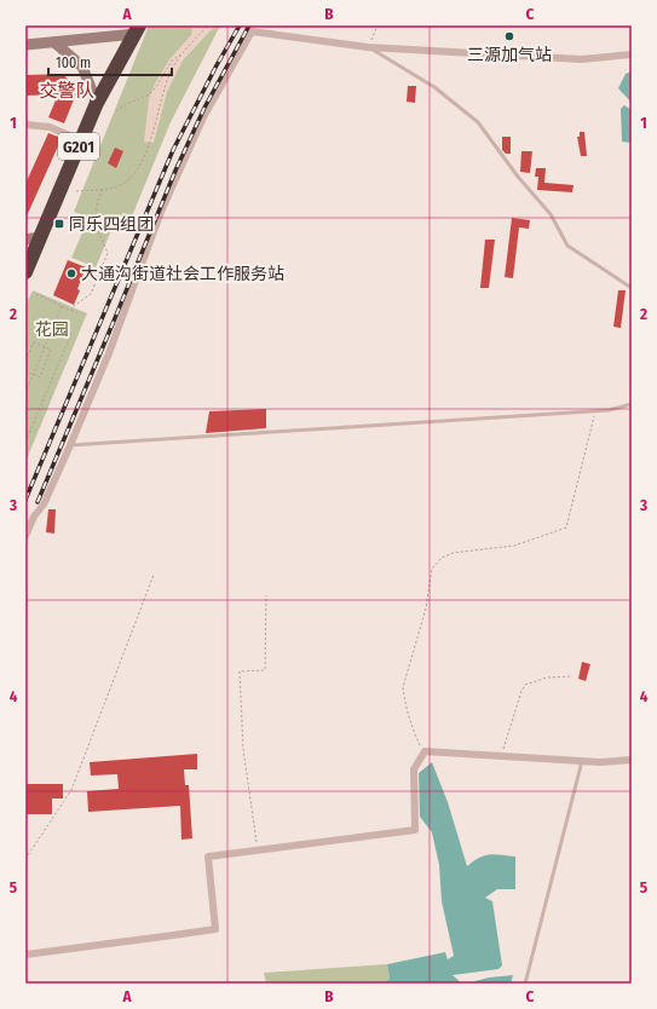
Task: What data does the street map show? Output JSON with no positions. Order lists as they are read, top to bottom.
{
  "streets": {
    "highway": ["G201"]
  },
  "districts": ["交警队"],
  "parks": ["花园"],
  "places": {
    "other": ["三源加气站", "大通沟街道社会工作服务站"],
    "transit": ["同乐四组团"]
  },
  "scale_bar": "100 m",
  "grid": {
    "columns": ["A", "B", "C"],
    "rows": [
      "1",
      "2",
      "3",
      "4",
      "5"
    ]
  }
}
